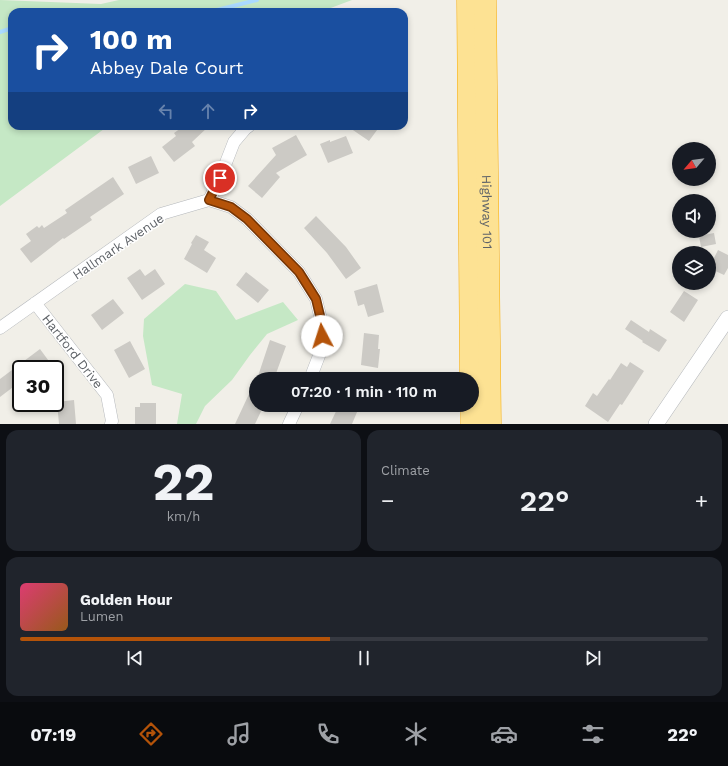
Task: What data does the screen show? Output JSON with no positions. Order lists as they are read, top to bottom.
{
  "streets": {
    "highway": ["Highway 101"],
    "street": ["Hallmark Avenue", "Hartford Drive"]
  },
  "crossings": [
    ["Hallmark Avenue", "Hartford Drive"]
  ],
  "north": "bottom left",
  "page": {
    "turn": ["100 m", "Abbey Dale Court"],
    "limit": "30",
    "trip": "07:20 · 1 min · 110 m",
    "tile": [
      ["22", "km/h"],
      "Climate"
    ],
    "heat": ["−", "22°", "+"],
    "song": ["Golden Hour", "Lumen"],
    "tabs": ["07:19", "22°"]
  }
}
